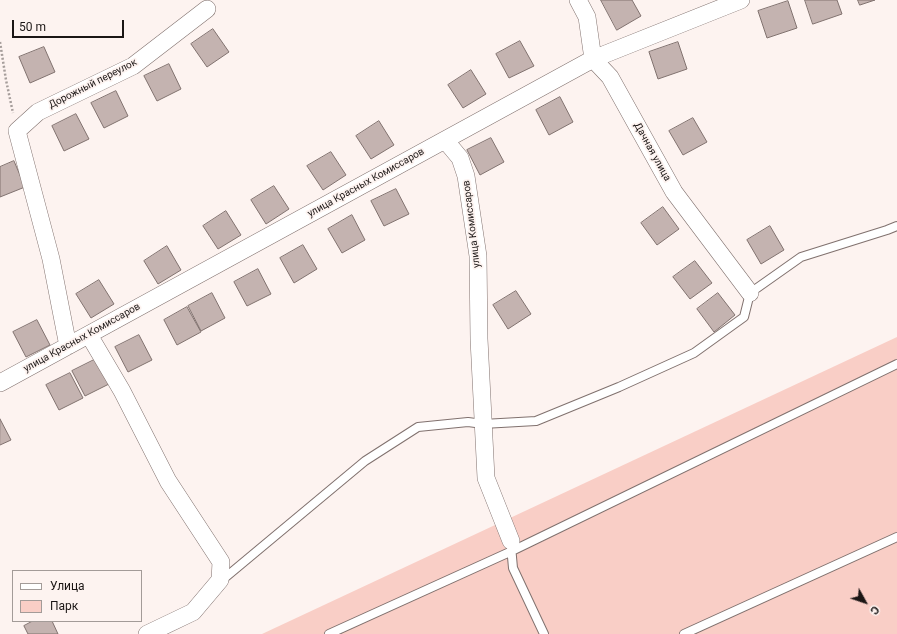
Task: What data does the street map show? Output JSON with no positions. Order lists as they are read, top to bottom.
{
  "streets": {
    "street": [
      "Дорожный переулок",
      "Дачная улица",
      "улица Красных Комиссаров",
      "улица Комиссаров"
    ]
  },
  "crossings": [
    ["Дачная улица", "улица Красных Комиссаров"],
    ["улица Красных Комиссаров", "улица Комиссаров"]
  ],
  "legend": ["Улица", "Парк"],
  "scale_bar": "50 m",
  "north": "bottom right"
}
